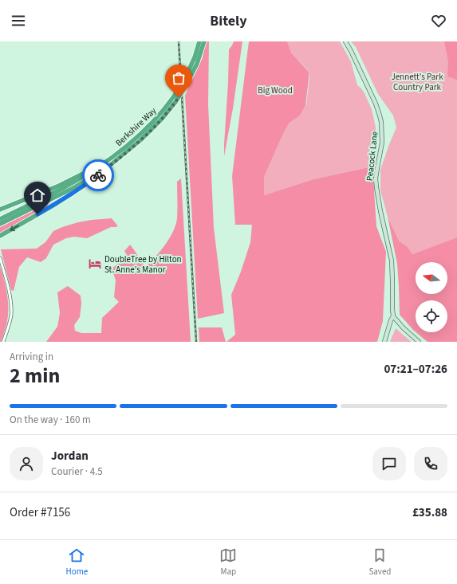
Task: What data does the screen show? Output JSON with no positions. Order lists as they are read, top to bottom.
{
  "streets": {
    "highway": ["Berkshire Way"],
    "street": ["Peacock Lane"]
  },
  "parks": ["Jennett's Park Country Park", "Big Wood"],
  "places": {
    "hotel": ["DoubleTree by Hilton St. Anne's Manor"]
  },
  "north": "left",
  "page": {
    "header": "Bitely",
    "heading": ["2 min", "Arriving in", "07:21–07:26"],
    "panel": [
      "Jordan",
      "Courier · 4.5",
      "Order #7156",
      "£35.88"
    ],
    "bar": "On the way · 160 m",
    "tabs": ["Home", "Map", "Saved"]
  }
}
